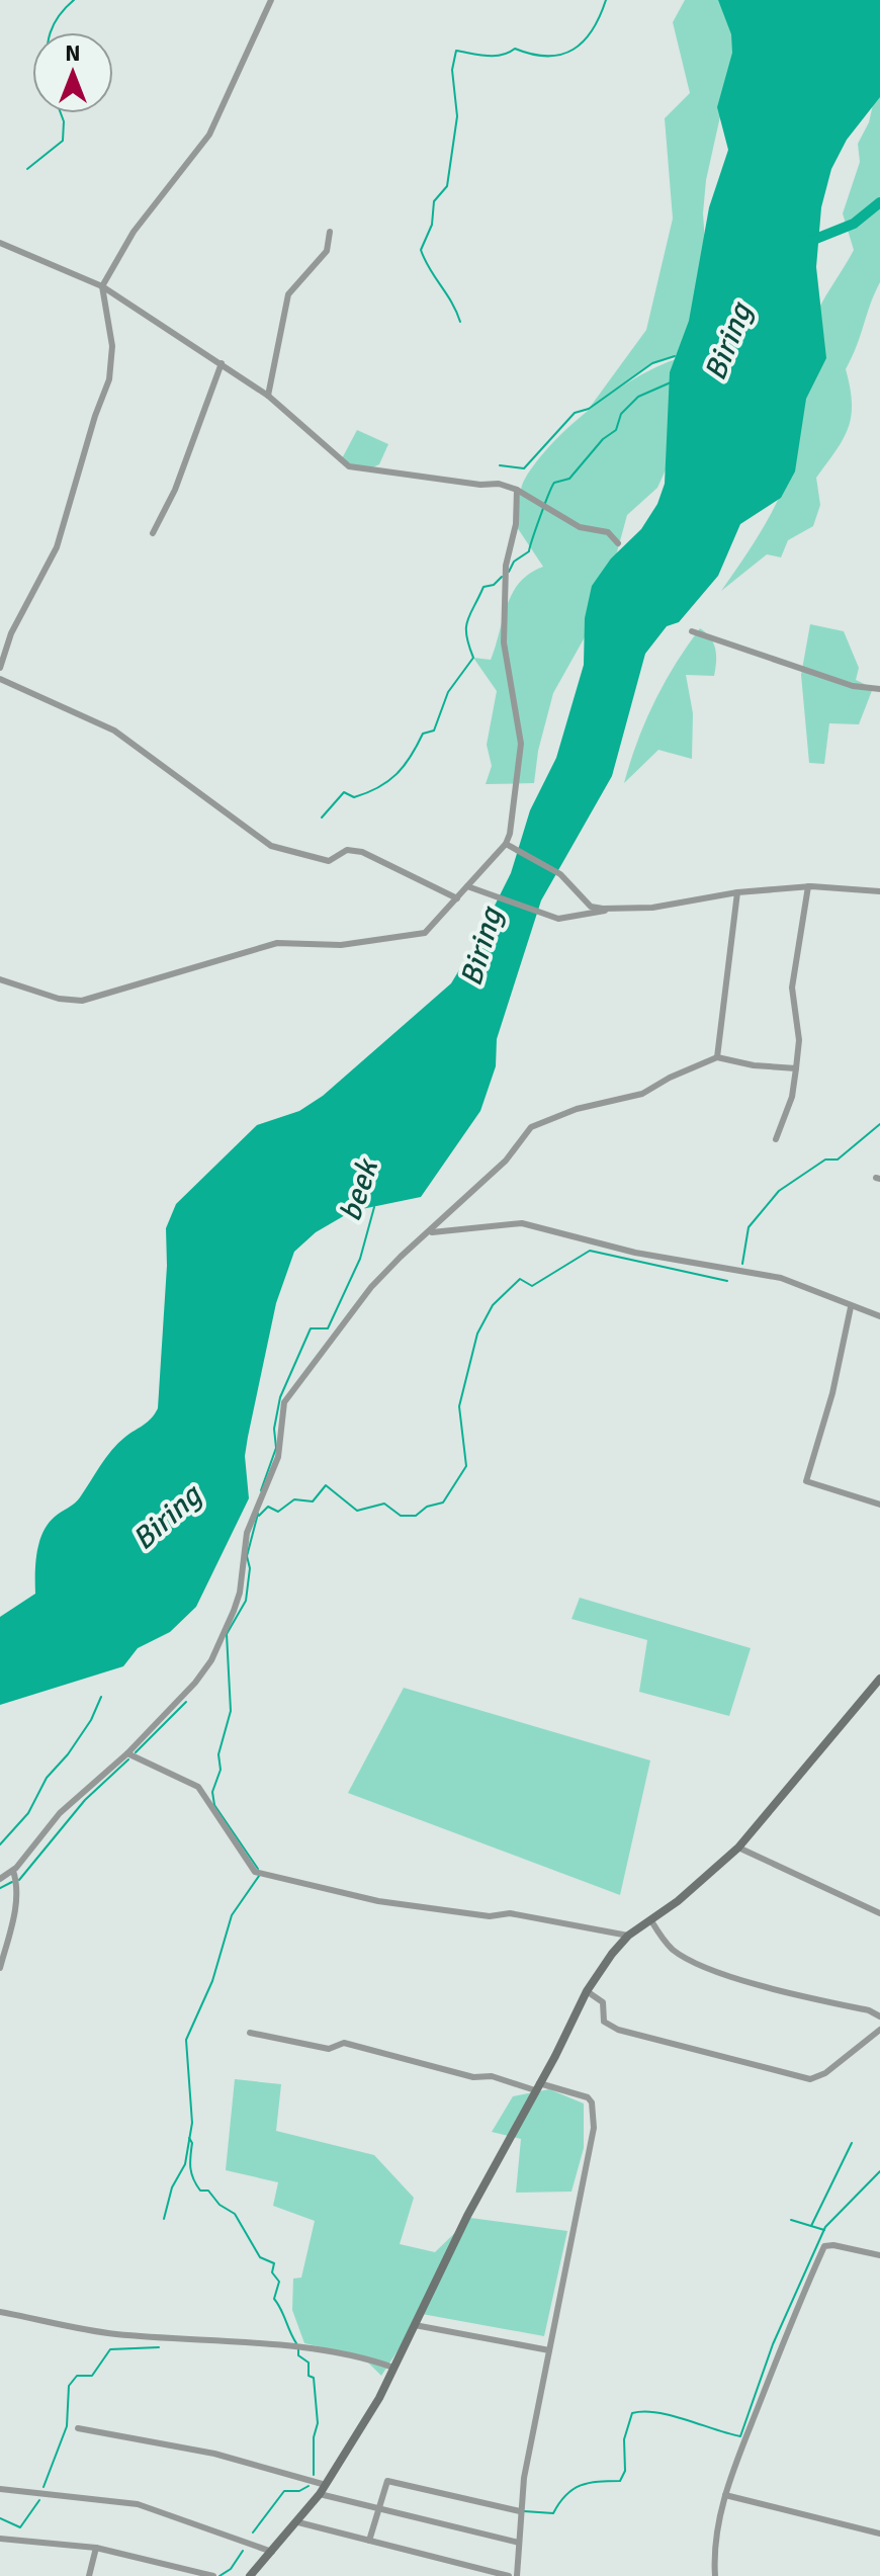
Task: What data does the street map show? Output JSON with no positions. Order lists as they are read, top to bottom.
{
  "water": ["Biring", "beek"],
  "north": "top"
}
